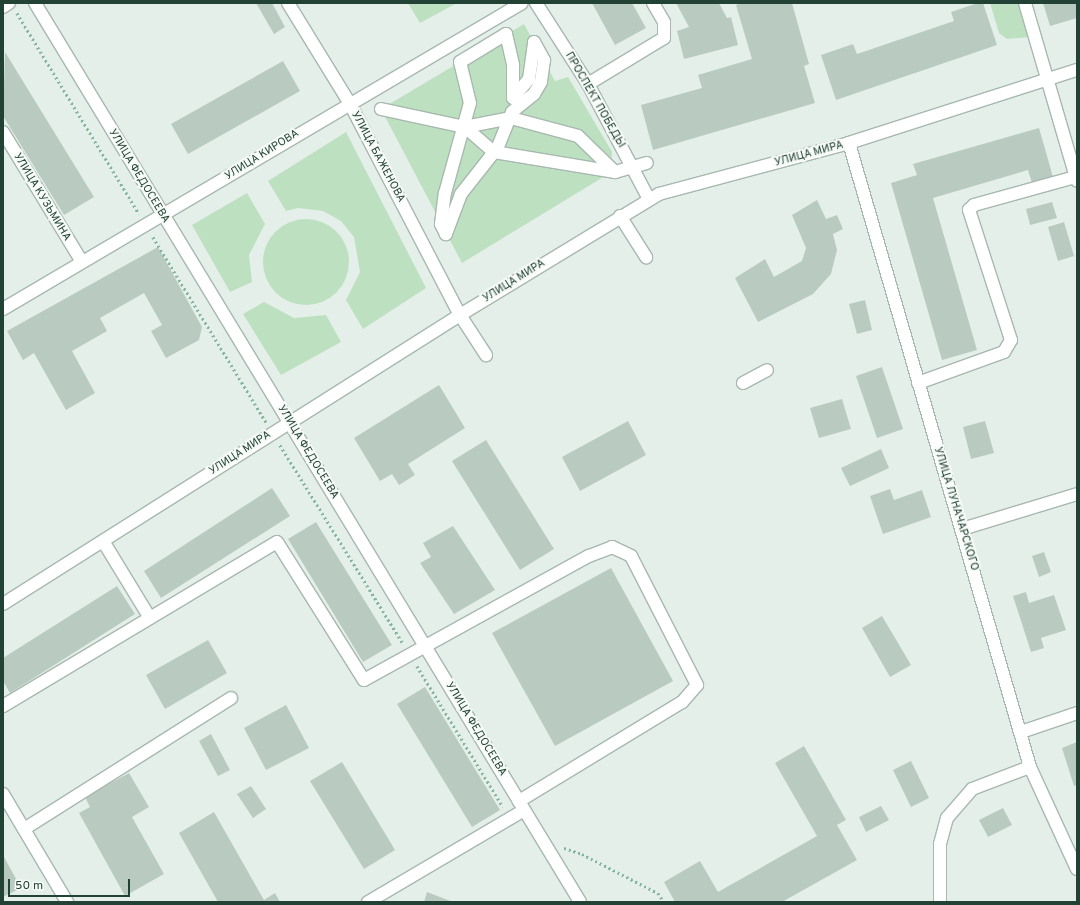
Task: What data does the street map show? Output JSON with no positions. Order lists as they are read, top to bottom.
{
  "streets": {
    "street": [
      "ПРОСПЕКТ ПОБЕДЫ",
      "УЛИЦА МИРА",
      "УЛИЦА КИРОВА",
      "УЛИЦА БАЖЕНОВА",
      "УЛИЦА ФЕДОСЕЕВА",
      "УЛИЦА КУЗЬМИНА",
      "УЛИЦА ЛУНАЧАРСКОГО"
    ]
  },
  "crossings": [
    ["ПРОСПЕКТ ПОБЕДЫ", "УЛИЦА МИРА"],
    ["УЛИЦА МИРА", "УЛИЦА БАЖЕНОВА"],
    ["УЛИЦА МИРА", "УЛИЦА ФЕДОСЕЕВА"],
    ["УЛИЦА МИРА", "УЛИЦА ЛУНАЧАРСКОГО"],
    ["УЛИЦА КИРОВА", "УЛИЦА БАЖЕНОВА"],
    ["УЛИЦА КИРОВА", "УЛИЦА ФЕДОСЕЕВА"],
    ["УЛИЦА КИРОВА", "УЛИЦА КУЗЬМИНА"]
  ],
  "scale_bar": "50 m"
}
